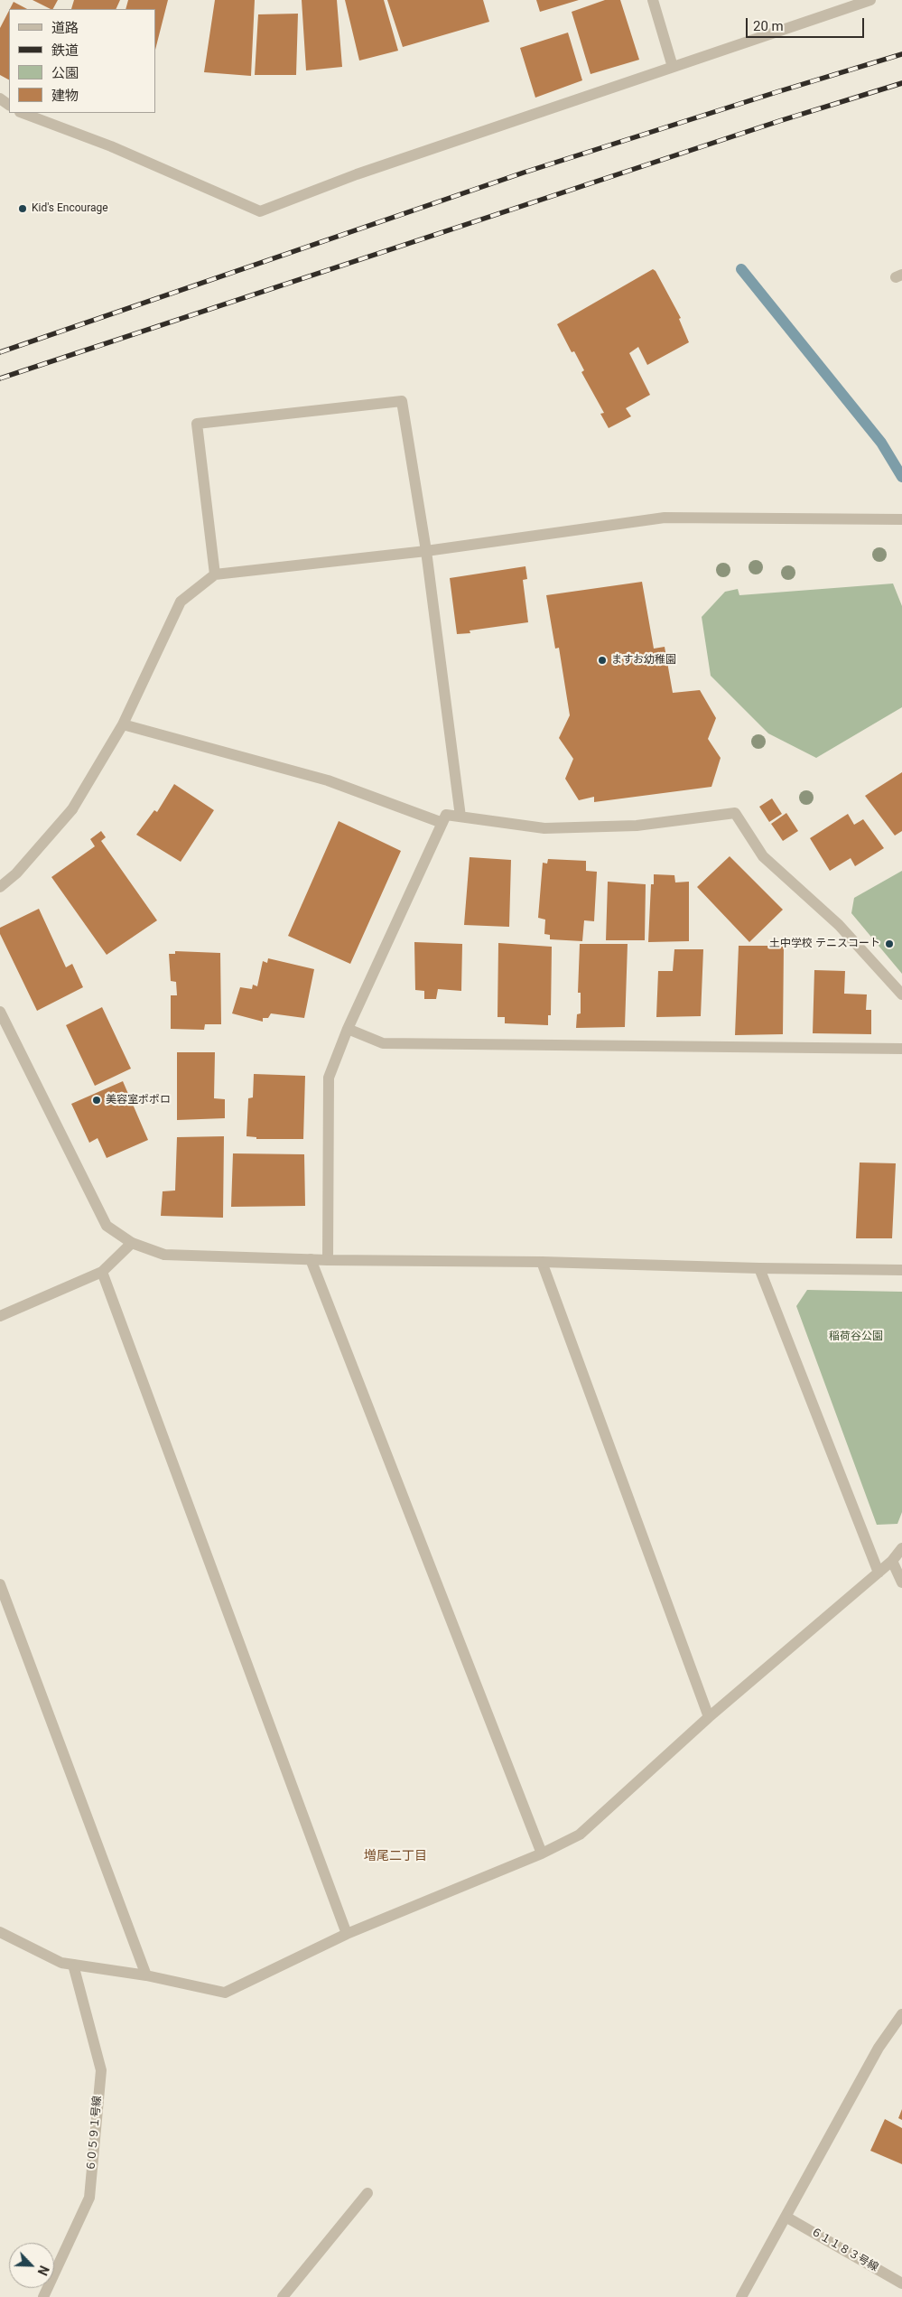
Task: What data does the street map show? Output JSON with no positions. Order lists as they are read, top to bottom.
{
  "streets": {
    "street": ["６０５９１号線", "６１１８３号線"]
  },
  "districts": ["増尾二丁目"],
  "parks": ["稲荷谷公園"],
  "places": [
    "Kid's Encourage",
    "ますお幼稚園",
    "土中学校 テニスコート",
    "美容室ポポロ"
  ],
  "legend": [
    "道路",
    "鉄道",
    "公園",
    "建物"
  ],
  "scale_bar": "20 m",
  "north": "bottom right"
}
